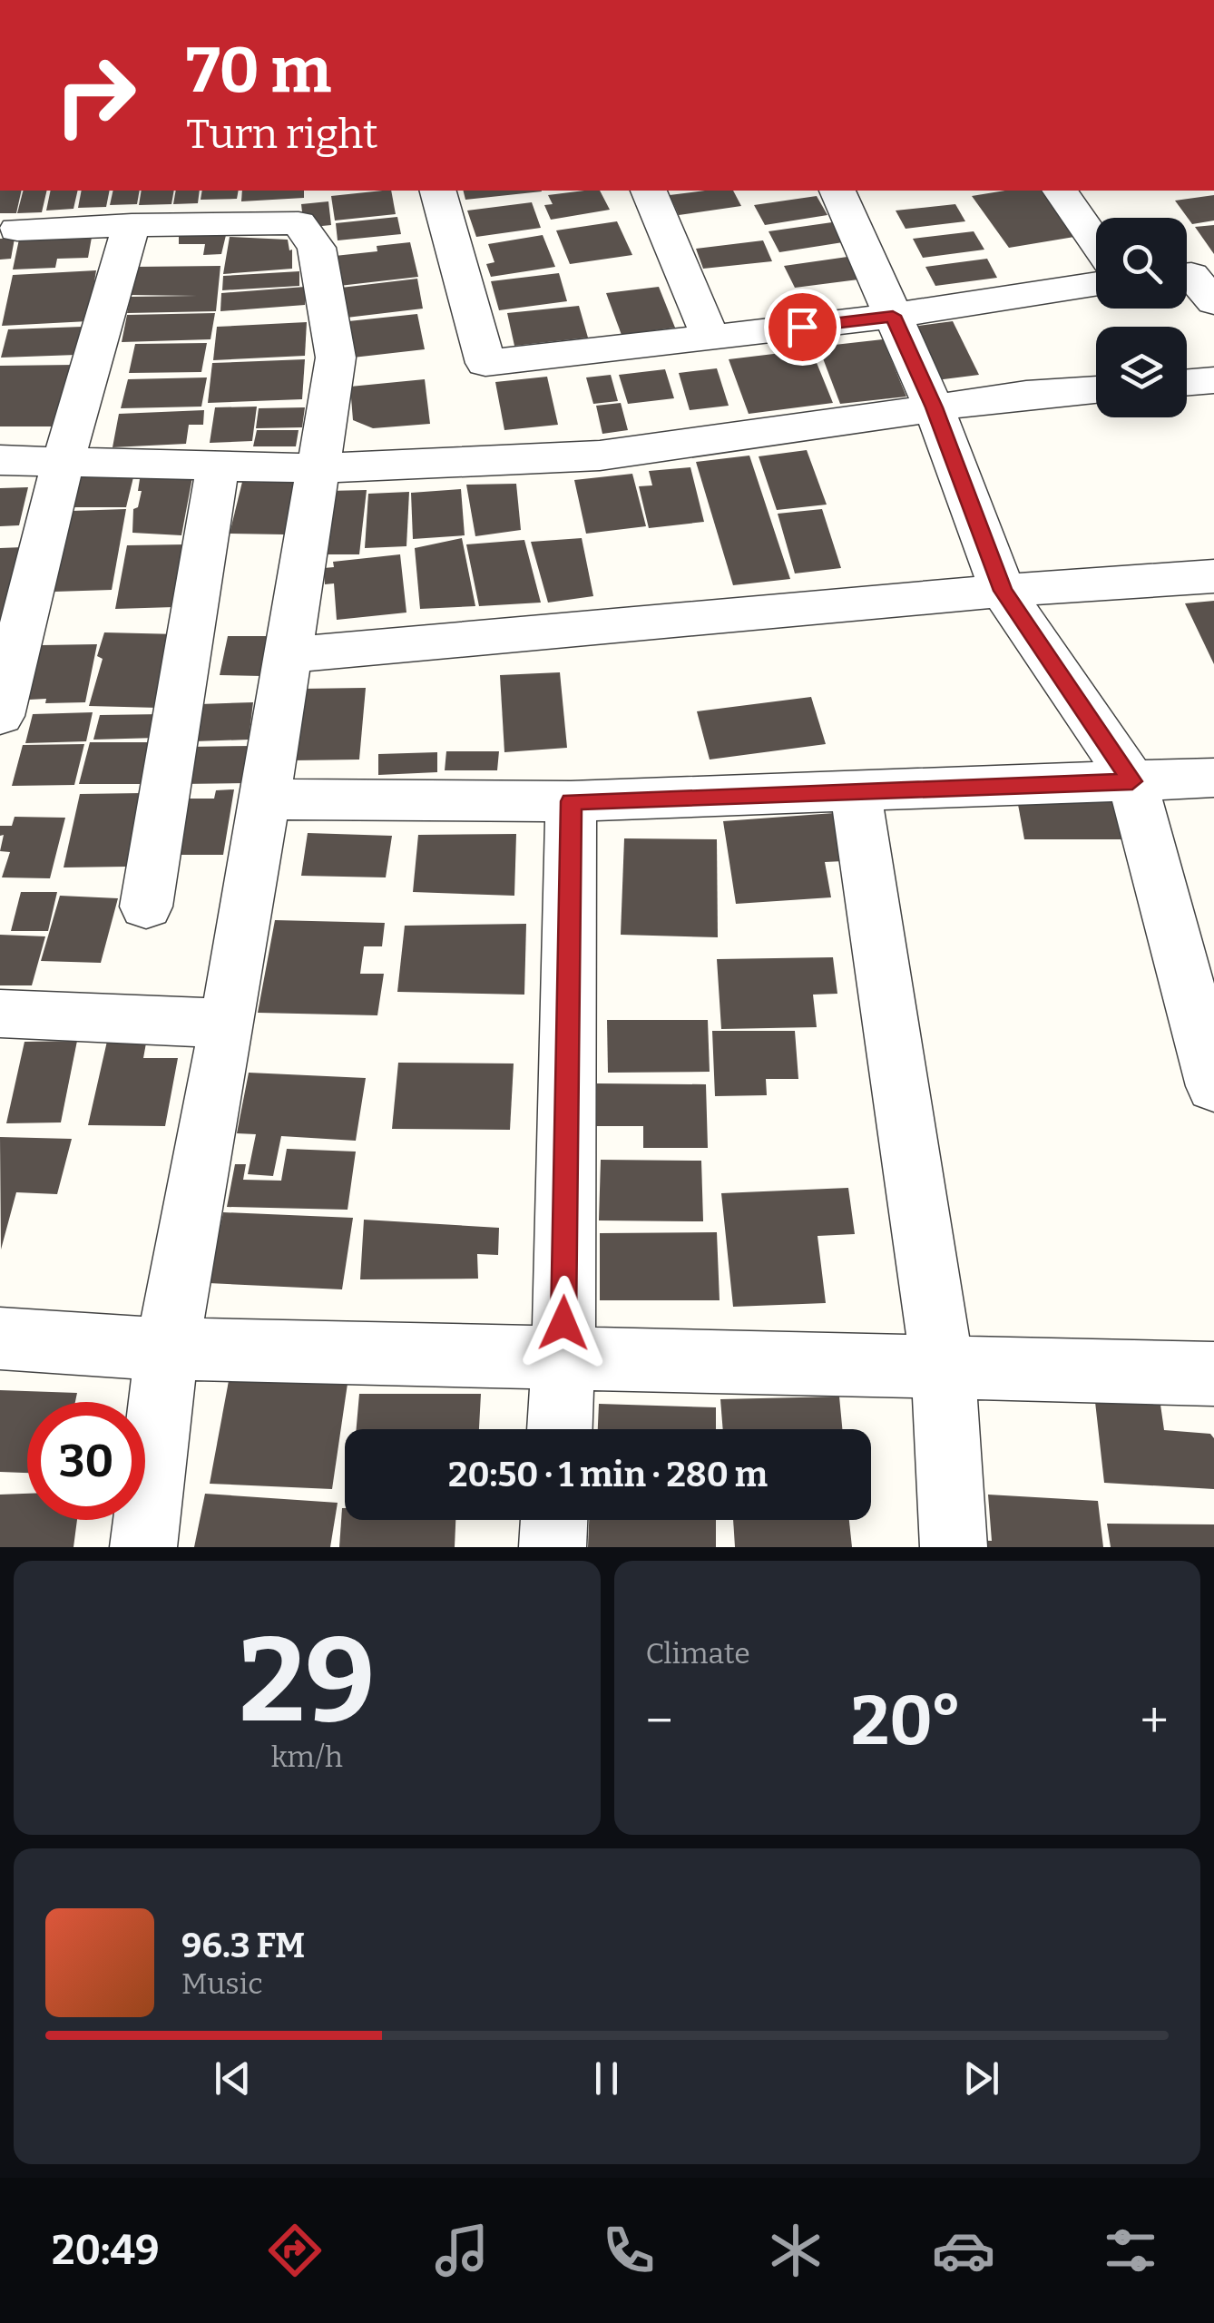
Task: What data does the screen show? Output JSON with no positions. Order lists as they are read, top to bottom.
{
  "page": {
    "turn": ["70 m", "Turn right"],
    "limit": "30",
    "trip": "20:50 · 1 min · 280 m",
    "tile": [
      ["29", "km/h"],
      "Climate"
    ],
    "heat": ["−", "20°", "+"],
    "song": ["96.3 FM", "Music"],
    "tabs": "20:49"
  }
}
